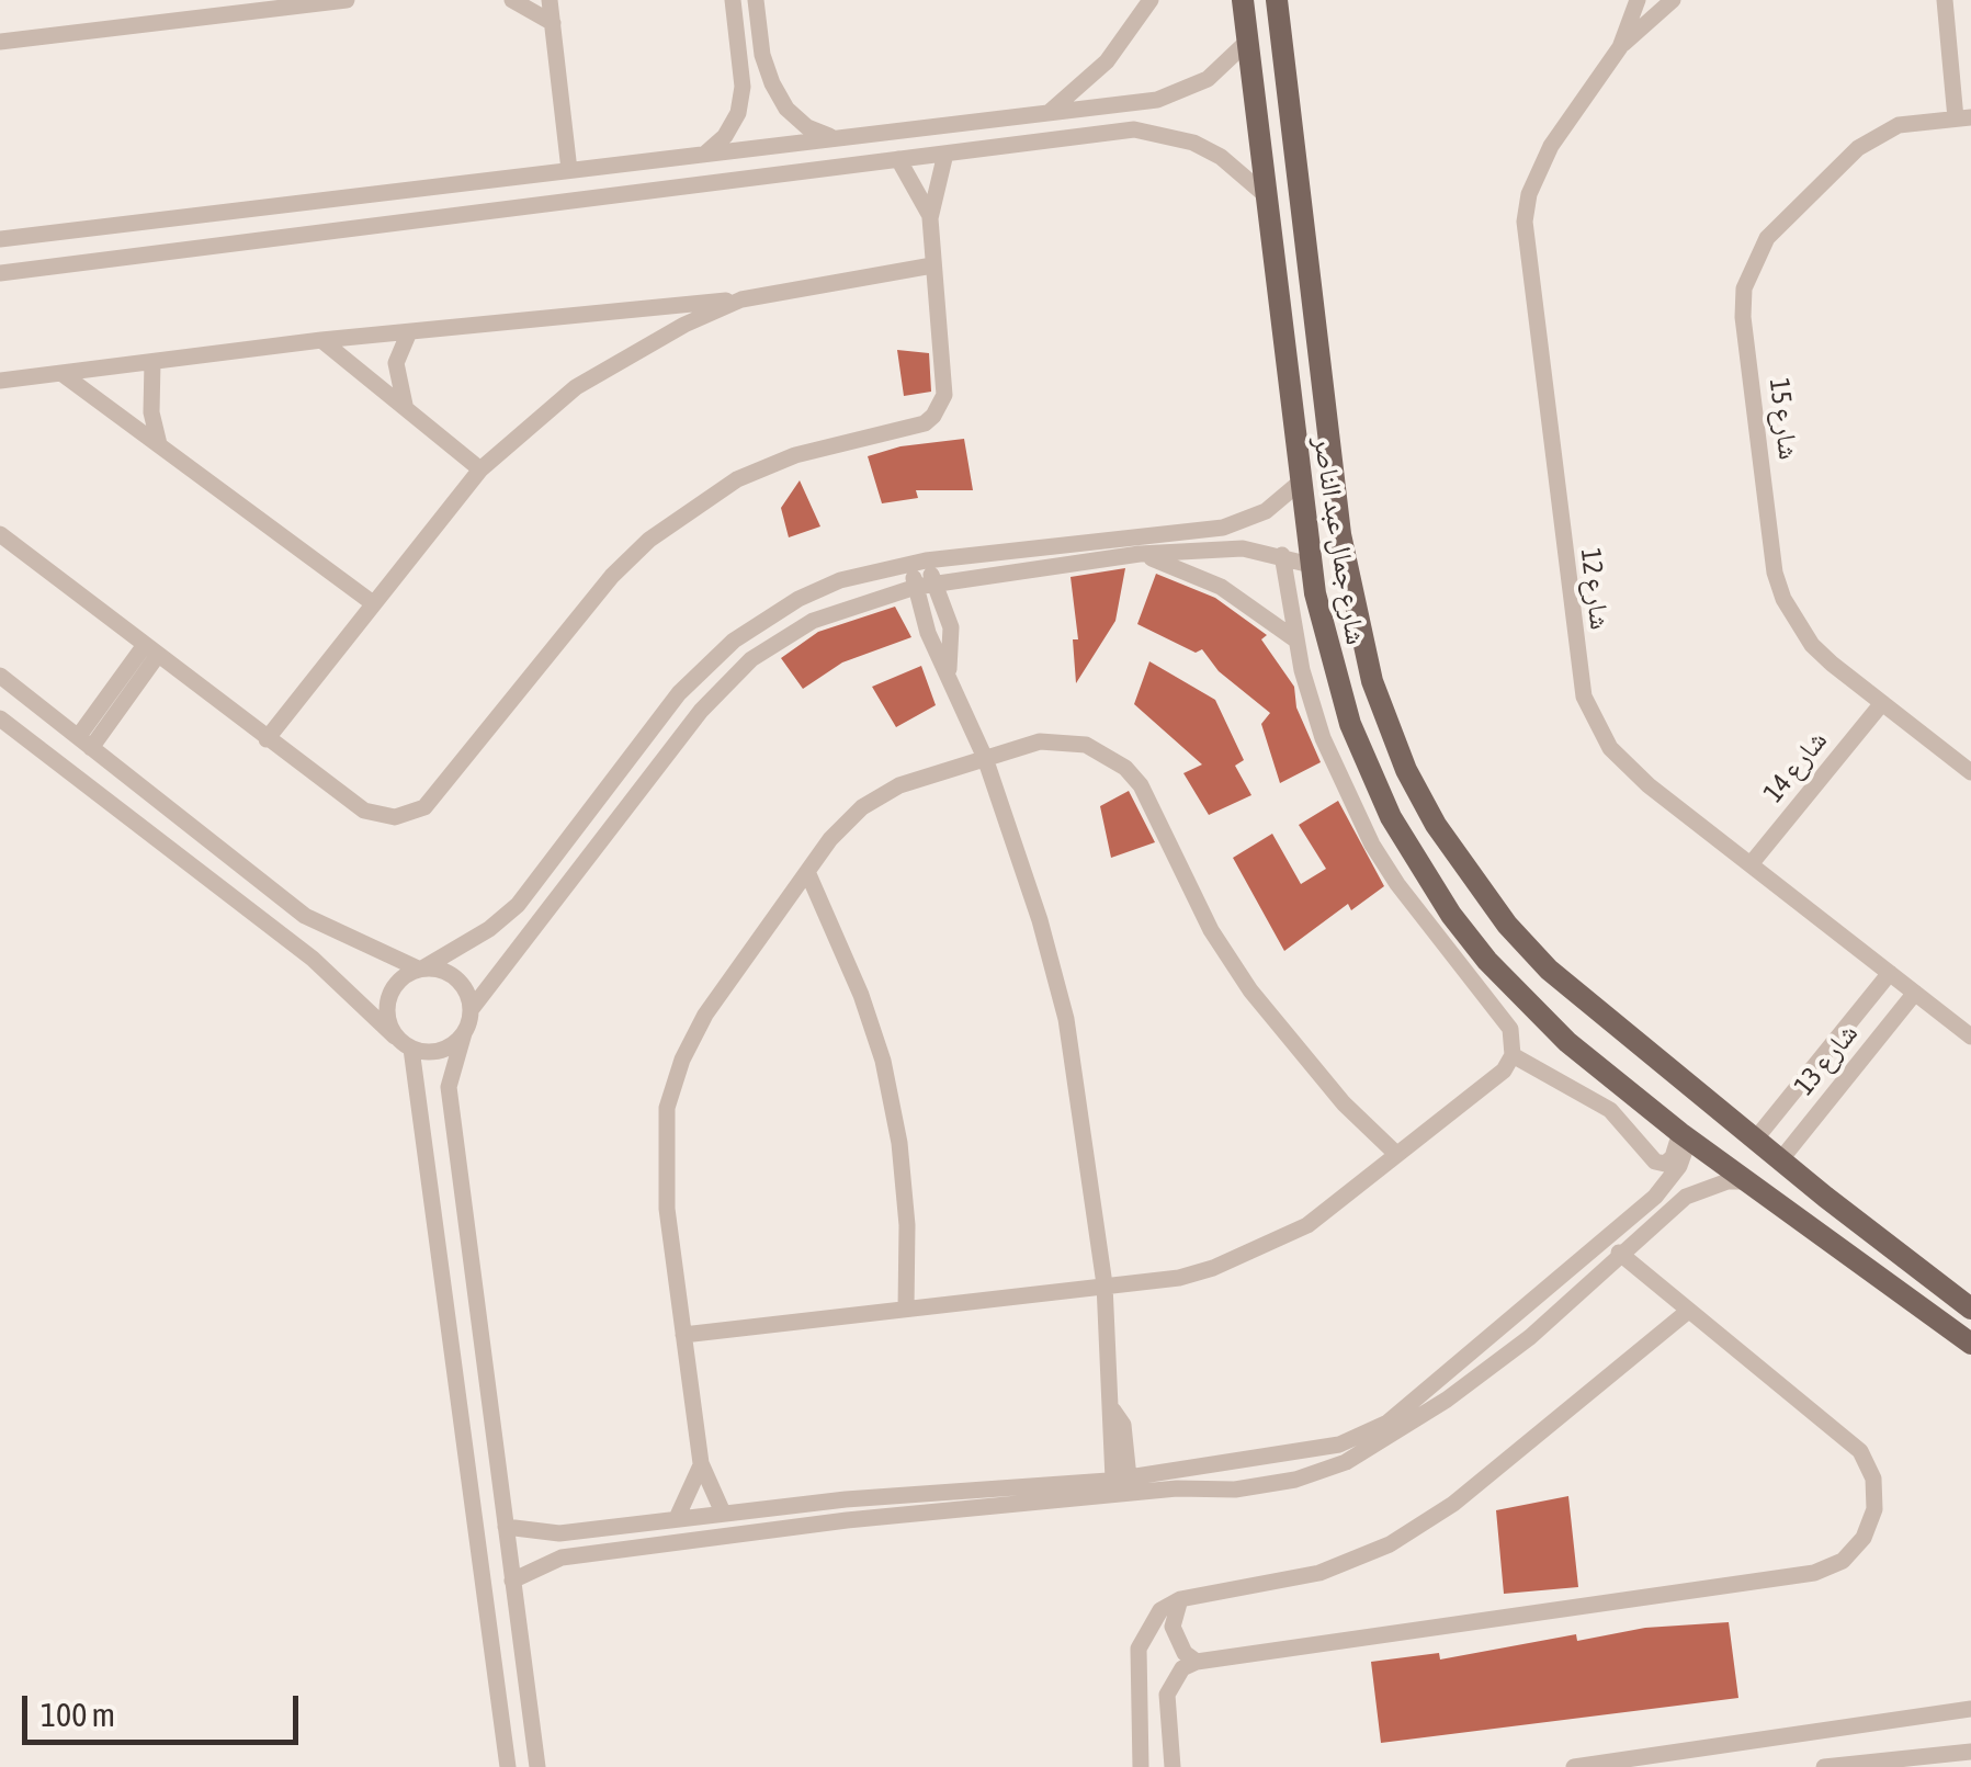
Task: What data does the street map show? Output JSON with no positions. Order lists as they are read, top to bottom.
{
  "streets": {
    "main road": ["شارع جمال عبد الناصر"],
    "street": [
      "شارع 15",
      "شارع 12",
      "شارع 14",
      "شارع 13"
    ]
  },
  "crossings": [
    ["شارع 15", "شارع 14"],
    ["شارع جمال عبد الناصر", "شارع 13"],
    ["شارع 12", "شارع 14"],
    ["شارع 12", "شارع 13"]
  ],
  "scale_bar": "100 m"
}
